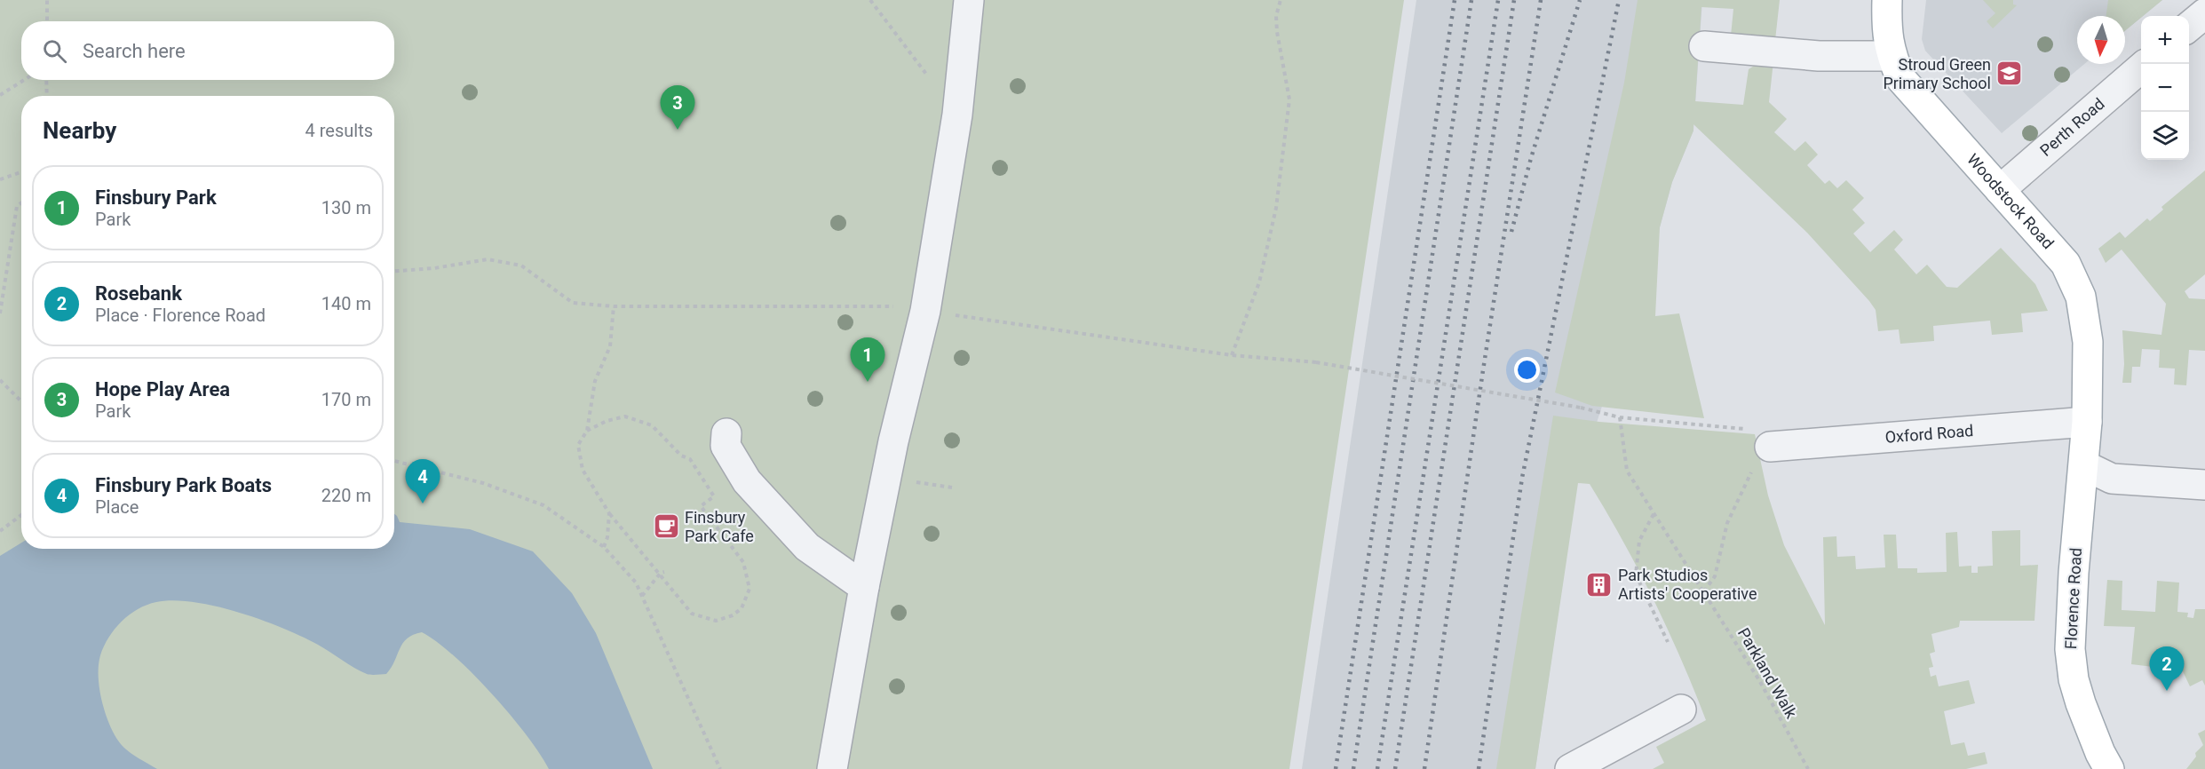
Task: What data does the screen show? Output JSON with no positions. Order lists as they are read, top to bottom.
{
  "streets": {
    "main road": ["Woodstock Road", "Florence Road"],
    "street": ["Perth Road", "Oxford Road"],
    "path": ["Parkland Walk"]
  },
  "crossings": [
    ["Perth Road", "Woodstock Road"],
    ["Woodstock Road", "Oxford Road"],
    ["Woodstock Road", "Florence Road"],
    ["Oxford Road", "Florence Road"]
  ],
  "places": {
    "school or university": ["Stroud Green Primary School"],
    "cafe": ["Finsbury Park Cafe"],
    "building": ["Park Studios Artists' Cooperative"]
  },
  "north": "bottom",
  "page": {
    "map_buttons": ["+", "−"],
    "search": "Search here",
    "pins": [
      "3",
      "1",
      "4",
      "2"
    ],
    "heading": ["Nearby", "4 results"],
    "list": [
      {
        "mark": "1",
        "name": "Finsbury Park",
        "note": "Park",
        "value": "130 m"
      },
      {
        "mark": "2",
        "name": "Rosebank",
        "note": "Place · Florence Road",
        "value": "140 m"
      },
      {
        "mark": "3",
        "name": "Hope Play Area",
        "note": "Park",
        "value": "170 m"
      },
      {
        "mark": "4",
        "name": "Finsbury Park Boats",
        "note": "Place",
        "value": "220 m"
      }
    ]
  }
}
